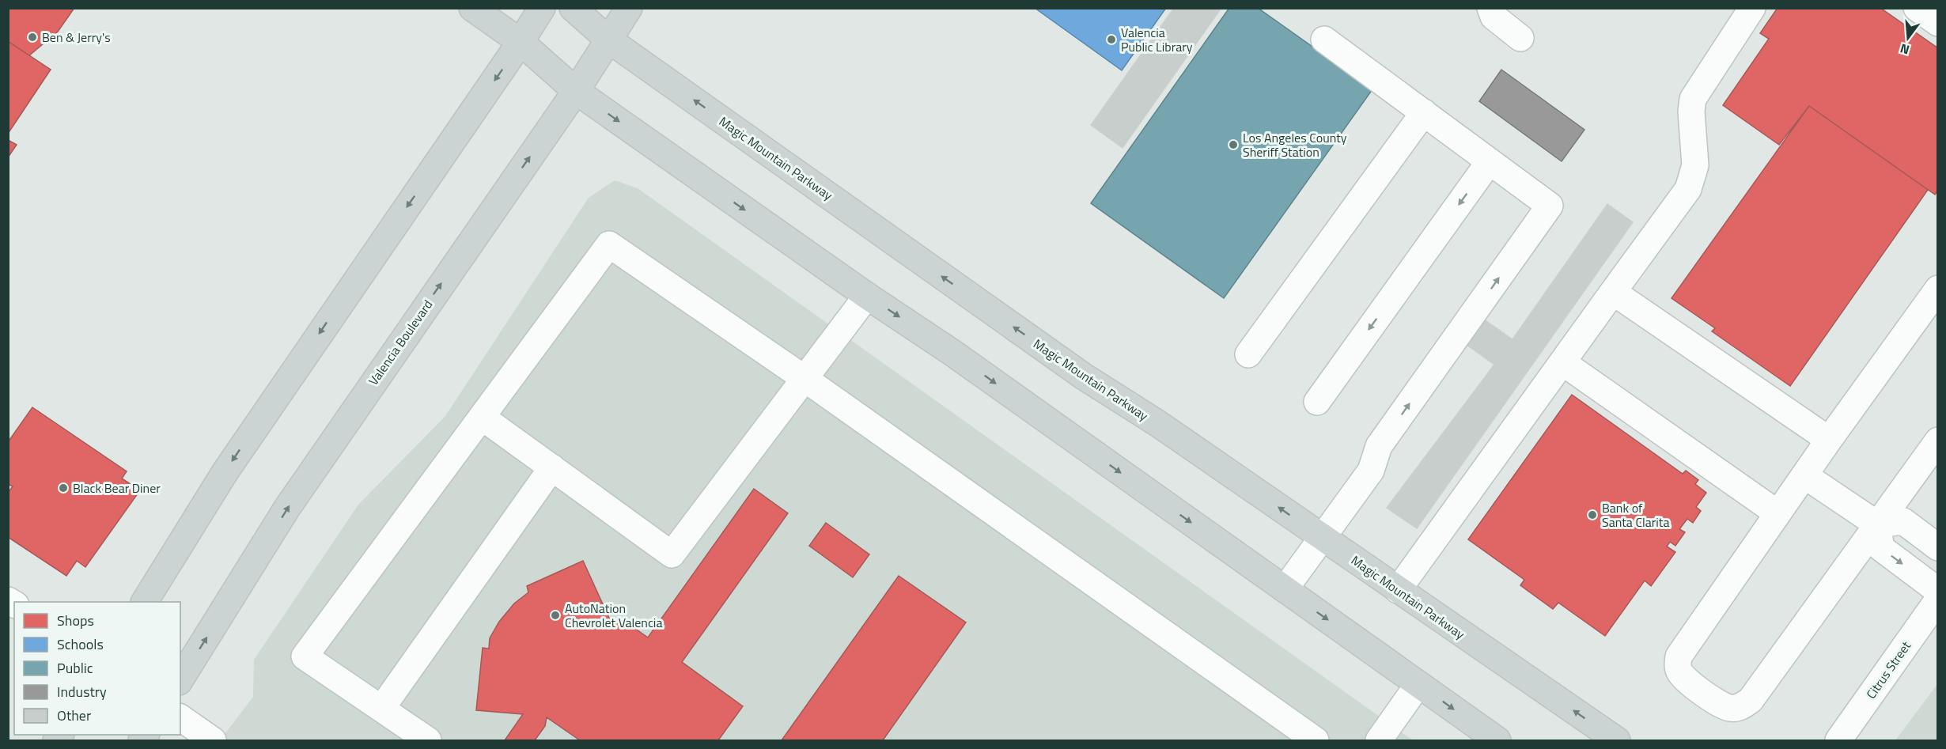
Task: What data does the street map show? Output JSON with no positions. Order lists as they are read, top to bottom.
{
  "streets": {
    "main road": ["Magic Mountain Parkway", "Valencia Boulevard"],
    "street": ["Citrus Street"]
  },
  "crossings": [
    ["Magic Mountain Parkway", "Valencia Boulevard"]
  ],
  "places": [
    "Ben & Jerry's",
    "Valencia Public Library",
    "Los Angeles County Sheriff Station",
    "Black Bear Diner",
    "Bank of Santa Clarita",
    "AutoNation Chevrolet Valencia"
  ],
  "legend": [
    "Shops",
    "Schools",
    "Public",
    "Industry",
    "Other"
  ],
  "north": "bottom"
}
